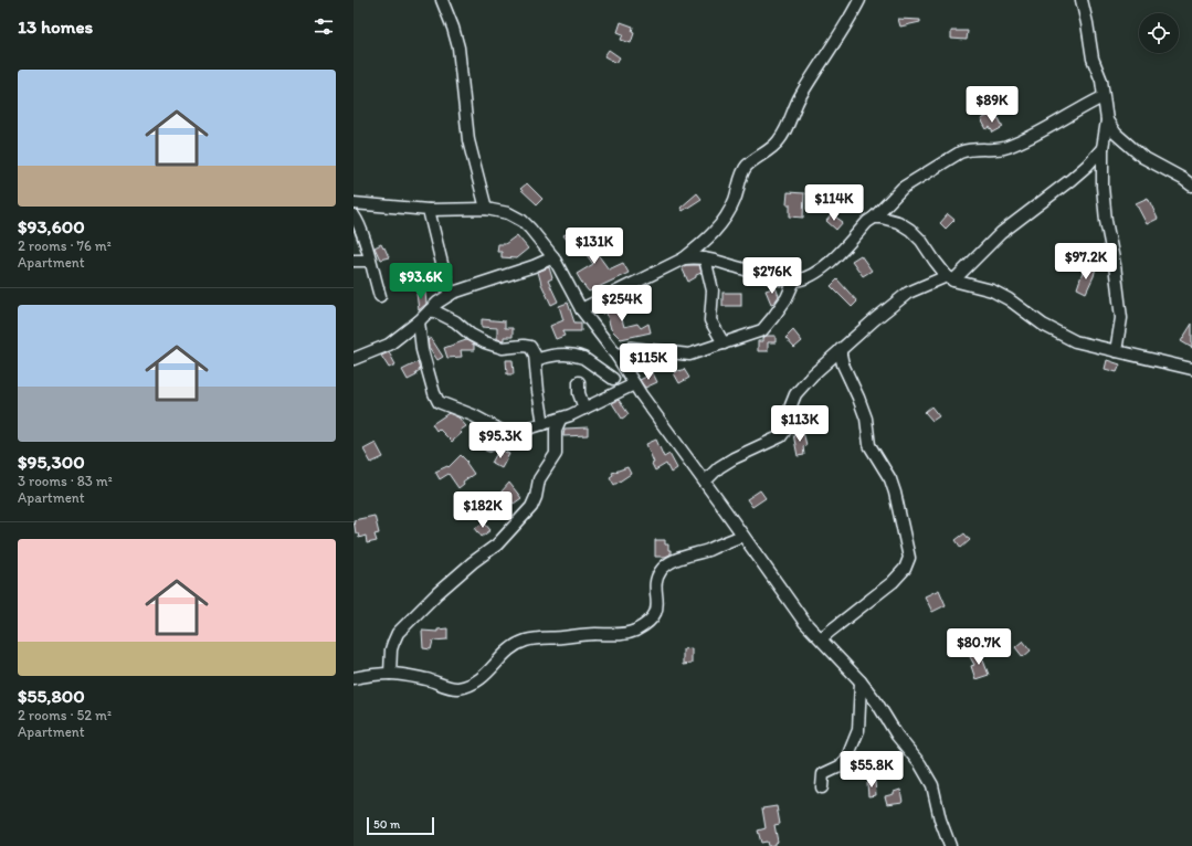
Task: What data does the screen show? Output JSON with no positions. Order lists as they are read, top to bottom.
{
  "scale_bar": "50 m",
  "page": {
    "heading": "13 homes",
    "list": [
      {
        "name": "$93,600",
        "note": "2 rooms · 76 m² · Apartment"
      },
      {
        "name": "$95,300",
        "note": "3 rooms · 83 m² · Apartment"
      },
      {
        "name": "$55,800",
        "note": "2 rooms · 52 m² · Apartment"
      }
    ],
    "price": [
      "$89K",
      "$114K",
      "$131K",
      "$97.2K",
      "$276K",
      "$93.6K",
      "$254K",
      "$115K",
      "$113K",
      "$95.3K",
      "$182K",
      "$80.7K",
      "$55.8K"
    ],
    "scale": "50 m"
  }
}
